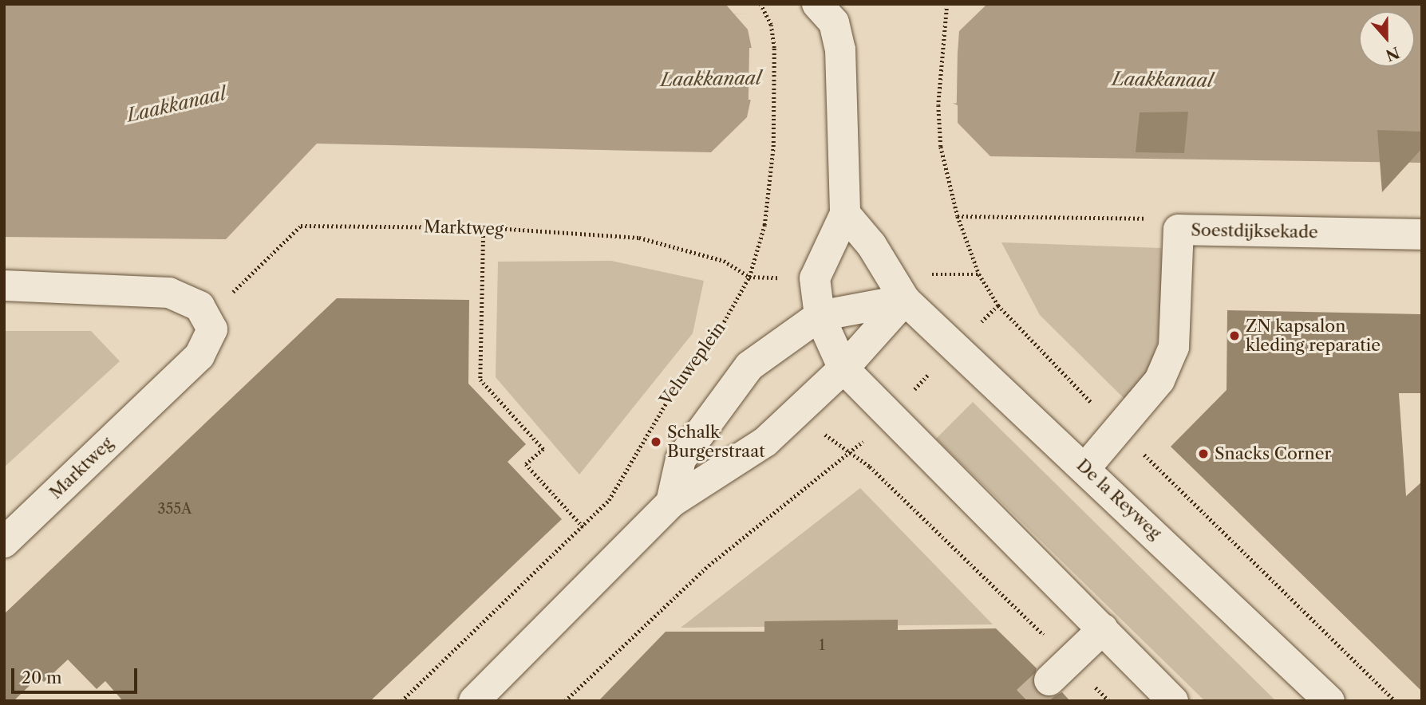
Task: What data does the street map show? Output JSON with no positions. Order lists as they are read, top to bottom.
{
  "streets": {
    "street": ["Marktweg", "Soestdijksekade", "De la Reyweg"],
    "path": ["Veluweplein"]
  },
  "crossings": [
    ["Marktweg", "Veluweplein"]
  ],
  "water": ["Laakkanaal"],
  "places": ["ZN kapsalon kleding reparatie", "Schalk Burgerstraat", "Snacks Corner"],
  "house_numbers": ["355A", "1"],
  "scale_bar": "20 m",
  "north": "bottom"
}
